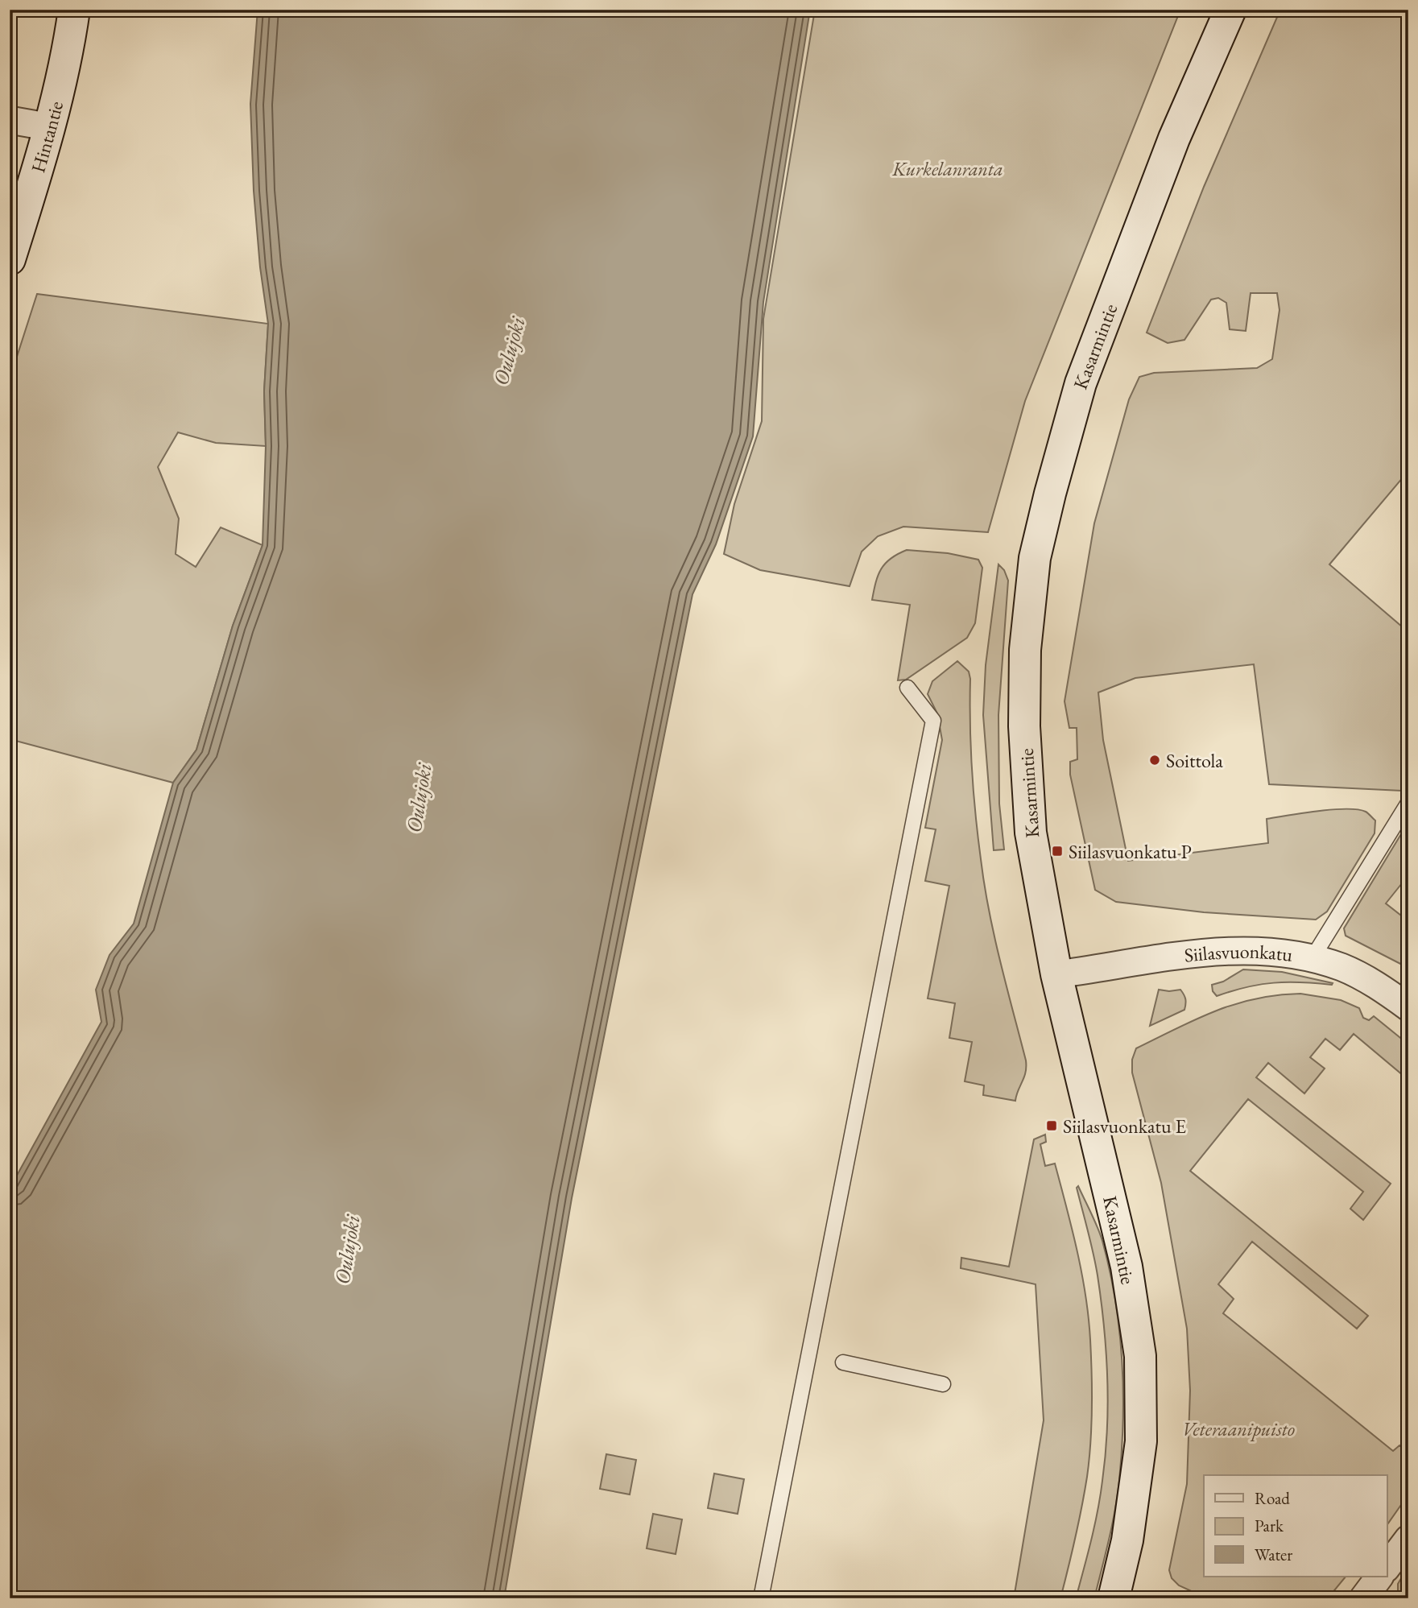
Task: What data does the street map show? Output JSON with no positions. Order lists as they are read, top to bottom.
{
  "streets": {
    "street": ["Hintantie", "Kasarmintie", "Siilasvuonkatu"]
  },
  "crossings": [
    ["Kasarmintie", "Siilasvuonkatu"]
  ],
  "water": ["Oulujoki"],
  "parks": ["Kurkelanranta", "Veteraanipuisto"],
  "places": {
    "other": ["Soittola"],
    "transit": ["Siilasvuonkatu P", "Siilasvuonkatu E"]
  },
  "legend": ["Road", "Park", "Water"]
}
